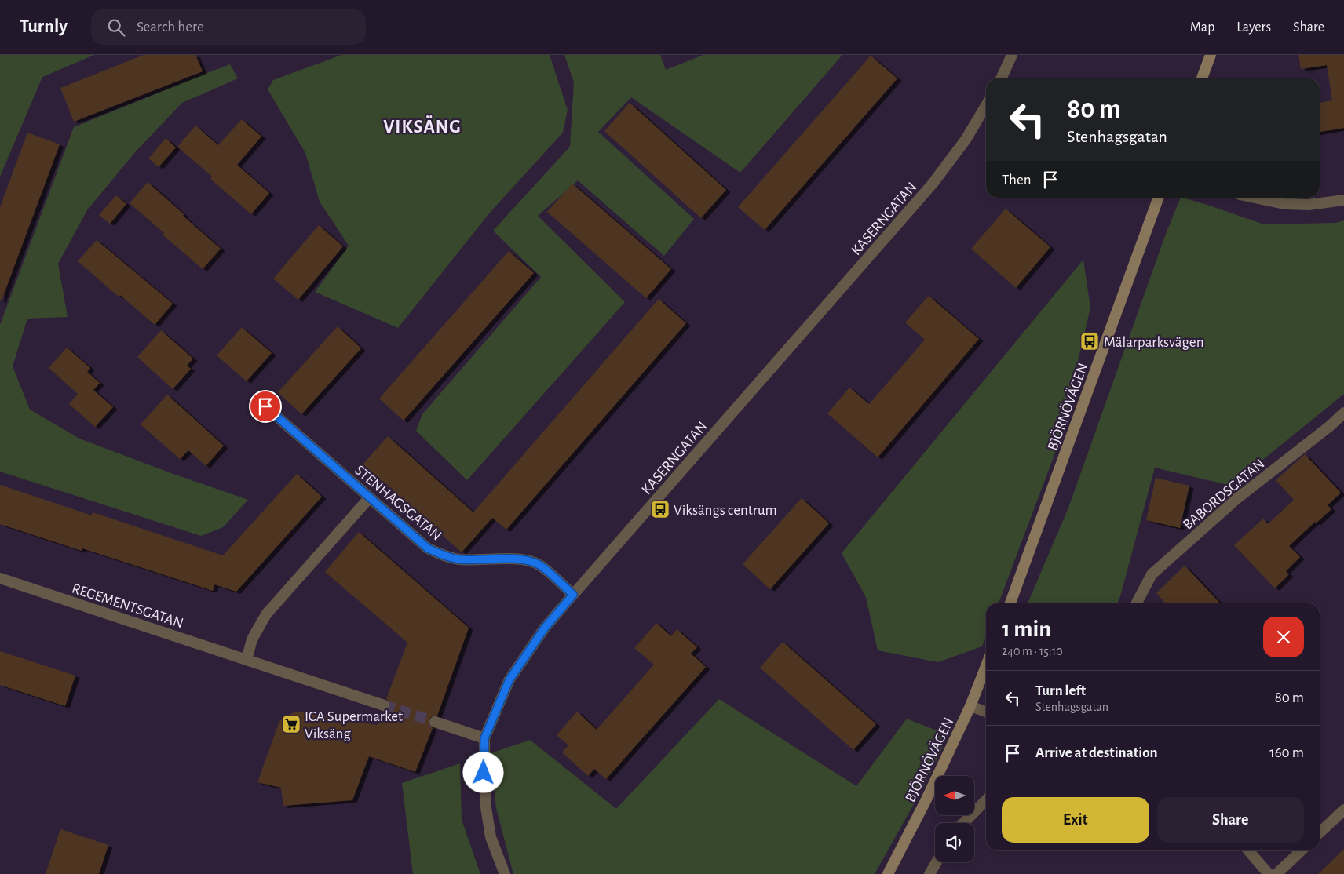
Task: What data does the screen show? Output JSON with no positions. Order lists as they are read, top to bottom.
{
  "streets": {
    "main road": ["BJÖRNÖVÄGEN"],
    "street": [
      "KASERNGATAN",
      "BABORDSGATAN",
      "STENHAGSGATAN",
      "REGEMENTSGATAN"
    ]
  },
  "crossings": [
    ["KASERNGATAN", "STENHAGSGATAN"]
  ],
  "districts": ["VIKSÄNG"],
  "places": {
    "bus stop": ["Mälarparksvägen", "Viksängs centrum"],
    "supermarket": ["ICA Supermarket Viksäng"]
  },
  "north": "left",
  "page": {
    "header": "Turnly",
    "search": "Search here",
    "nav": ["Map", "Layers", "Share"],
    "turn": ["80 m", "Stenhagsgatan"],
    "then": "Then",
    "heading": ["1 min", "240 m · 15:10"],
    "list": [
      {
        "name": "Turn left",
        "note": "Stenhagsgatan",
        "value": "80 m"
      },
      {
        "name": "Arrive at destination",
        "value": "160 m"
      }
    ],
    "buttons": ["Exit", "Share"]
  }
}
